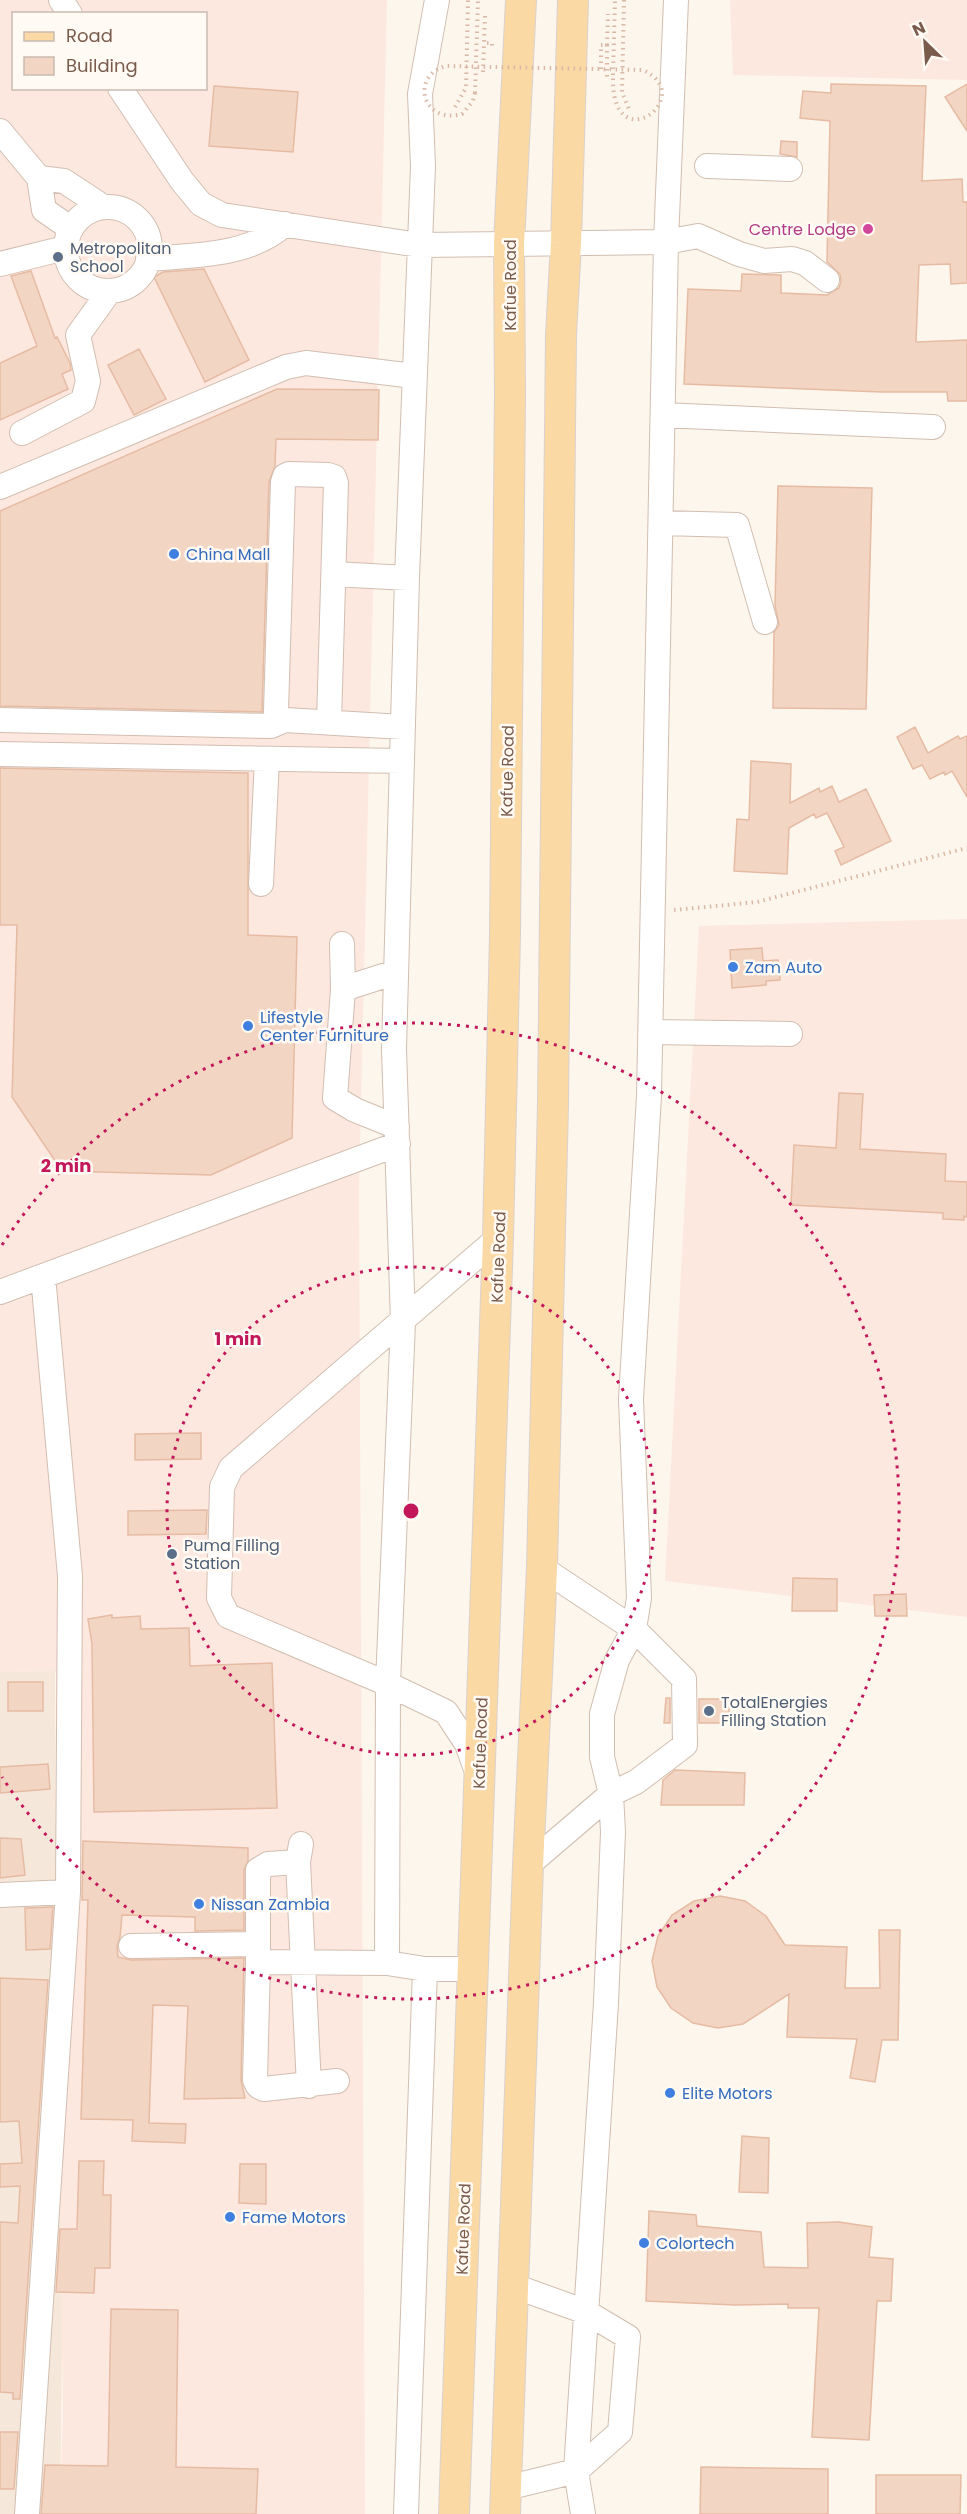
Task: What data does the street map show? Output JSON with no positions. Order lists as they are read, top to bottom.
{
  "streets": {
    "main road": ["Kafue Road"]
  },
  "places": [
    "Centre Lodge",
    "Metropolitan School",
    "China Mall",
    "Zam Auto",
    "Lifestyle Center Furniture",
    "Puma Filling Station",
    "TotalEnergies Filling Station",
    "Nissan Zambia",
    "Elite Motors",
    "Fame Motors",
    "Colortech"
  ],
  "legend": ["Road", "Building"],
  "north": "top left",
  "rings": ["2 min", "1 min"]
}
